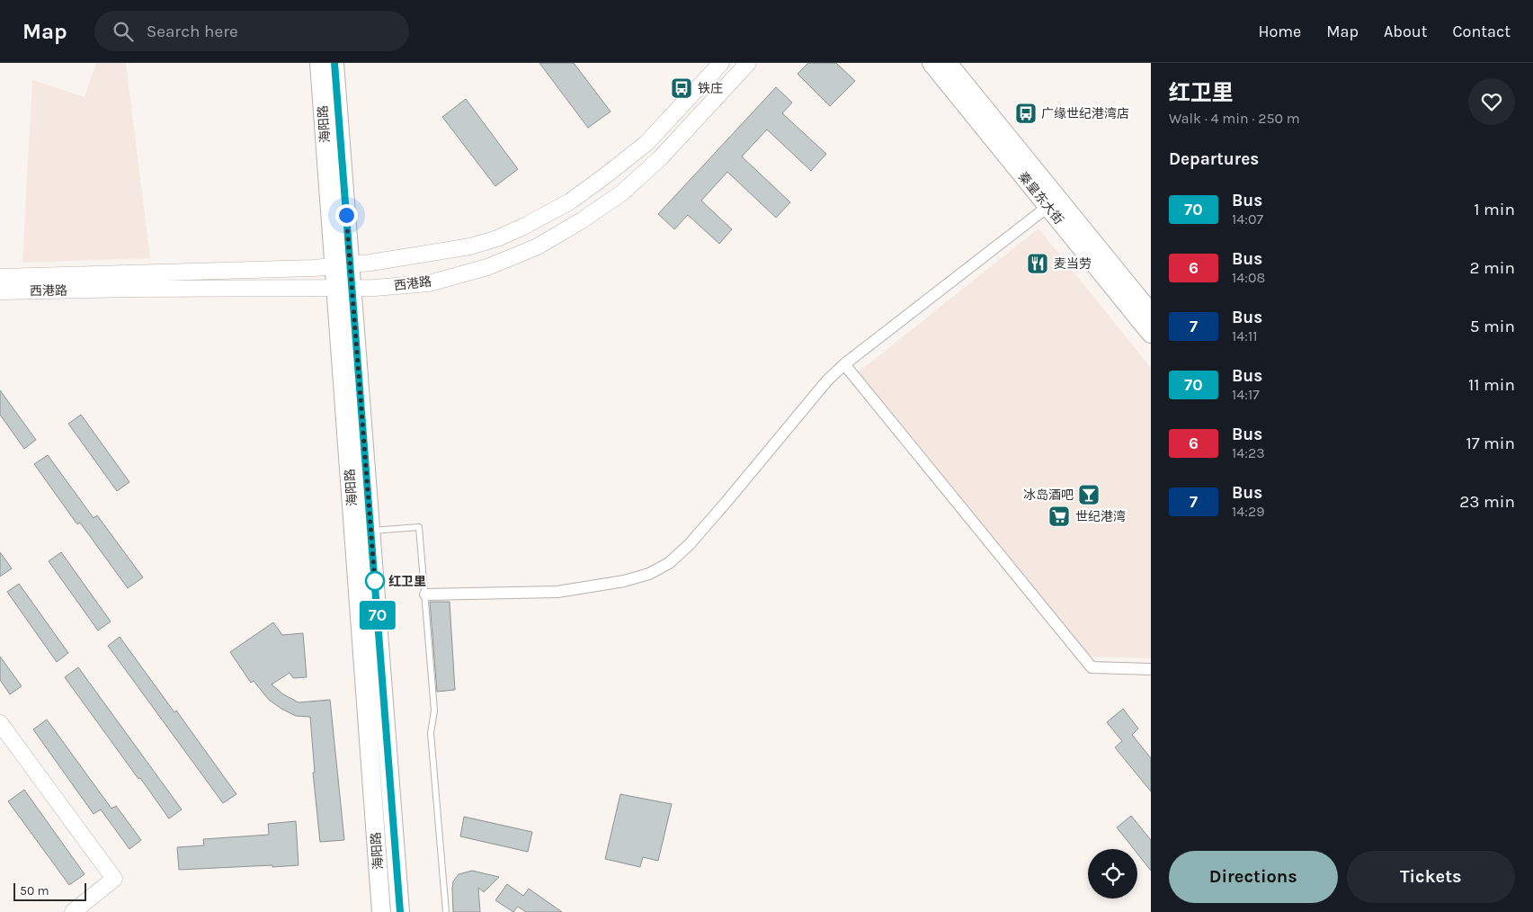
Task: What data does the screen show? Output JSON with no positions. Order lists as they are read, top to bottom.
{
  "streets": {
    "main road": ["海阳路", "秦皇东大街", "西港路"]
  },
  "crossings": [
    ["海阳路", "西港路"]
  ],
  "places": {
    "bus stop": ["铁庄", "广缘世纪港湾店"],
    "restaurant": ["麦当劳"],
    "bar": ["冰岛酒吧"],
    "supermarket": ["世纪港湾"],
    "other": ["红卫里"]
  },
  "lines": ["bus line 70"],
  "scale_bar": "50 m",
  "page": {
    "header": "Map",
    "search": "Search here",
    "nav": [
      "Home",
      "Map",
      "About",
      "Contact"
    ],
    "on_map": "70",
    "heading": [
      ["红卫里", "Walk · 4 min · 250 m"],
      "Departures"
    ],
    "list": [
      {
        "mark": "70",
        "name": "Bus",
        "note": "14:07",
        "value": "1 min"
      },
      {
        "mark": "6",
        "name": "Bus",
        "note": "14:08",
        "value": "2 min"
      },
      {
        "mark": "7",
        "name": "Bus",
        "note": "14:11",
        "value": "5 min"
      },
      {
        "mark": "70",
        "name": "Bus",
        "note": "14:17",
        "value": "11 min"
      },
      {
        "mark": "6",
        "name": "Bus",
        "note": "14:23",
        "value": "17 min"
      },
      {
        "mark": "7",
        "name": "Bus",
        "note": "14:29",
        "value": "23 min"
      }
    ],
    "buttons": ["Directions", "Tickets"],
    "scale": "50 m"
  }
}
